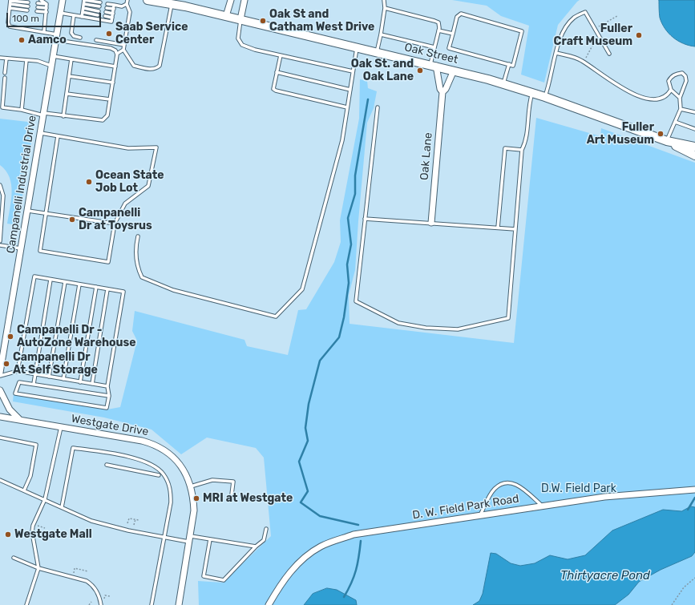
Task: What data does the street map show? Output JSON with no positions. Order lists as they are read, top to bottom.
{
  "streets": {
    "main road": ["Oak Street"],
    "street": [
      "Oak Lane",
      "Campanelli Industrial Drive",
      "Westgate Drive",
      "D. W. Field Park Road"
    ]
  },
  "crossings": [
    ["Oak Street", "Oak Lane"]
  ],
  "water": ["Thirtyacre Pond"],
  "parks": ["D.W. Field Park"],
  "places": [
    "Oak St and Catham West Drive",
    "Saab Service Center",
    "Fuller Craft Museum",
    "Aamco",
    "Oak St. and Oak Lane",
    "Fuller Art Museum",
    "Ocean State Job Lot",
    "Campanelli Dr at Toysrus",
    "Campanelli Dr - AutoZone Warehouse",
    "Campanelli Dr At Self Storage",
    "MRI at Westgate",
    "Westgate Mall"
  ],
  "scale_bar": "100 m"
}
